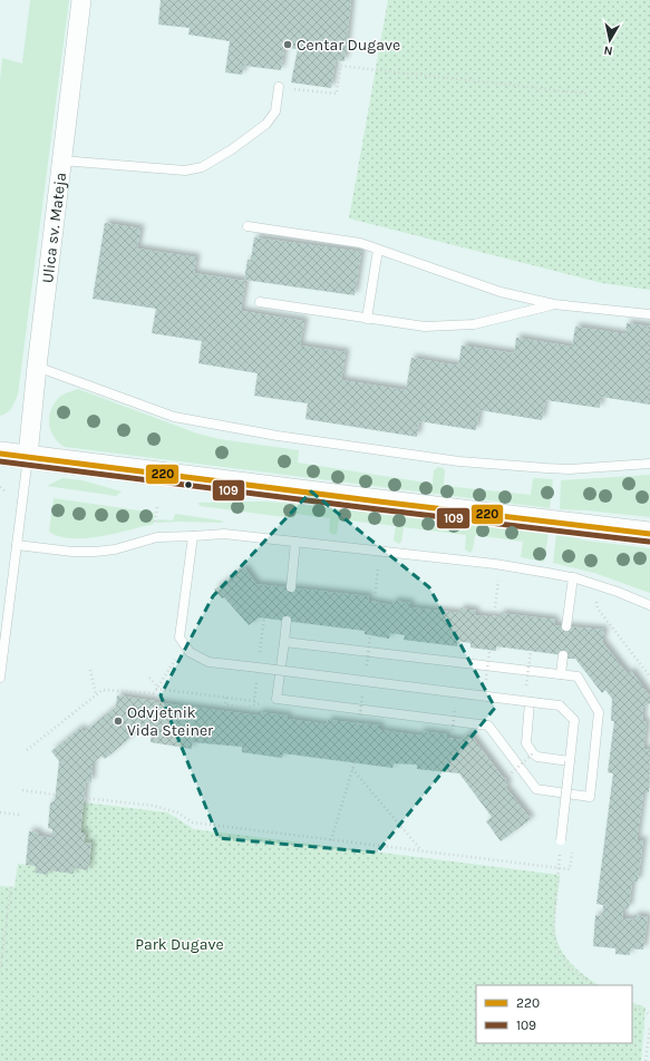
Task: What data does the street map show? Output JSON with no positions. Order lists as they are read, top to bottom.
{
  "streets": {
    "street": ["Ulica sv. Mateja"]
  },
  "parks": ["Park Dugave"],
  "places": ["Centar Dugave", "Odvjetnik Vida Steiner"],
  "lines": ["transit line 220", "transit line 109"],
  "legend": ["220", "109"],
  "north": "bottom"
}
